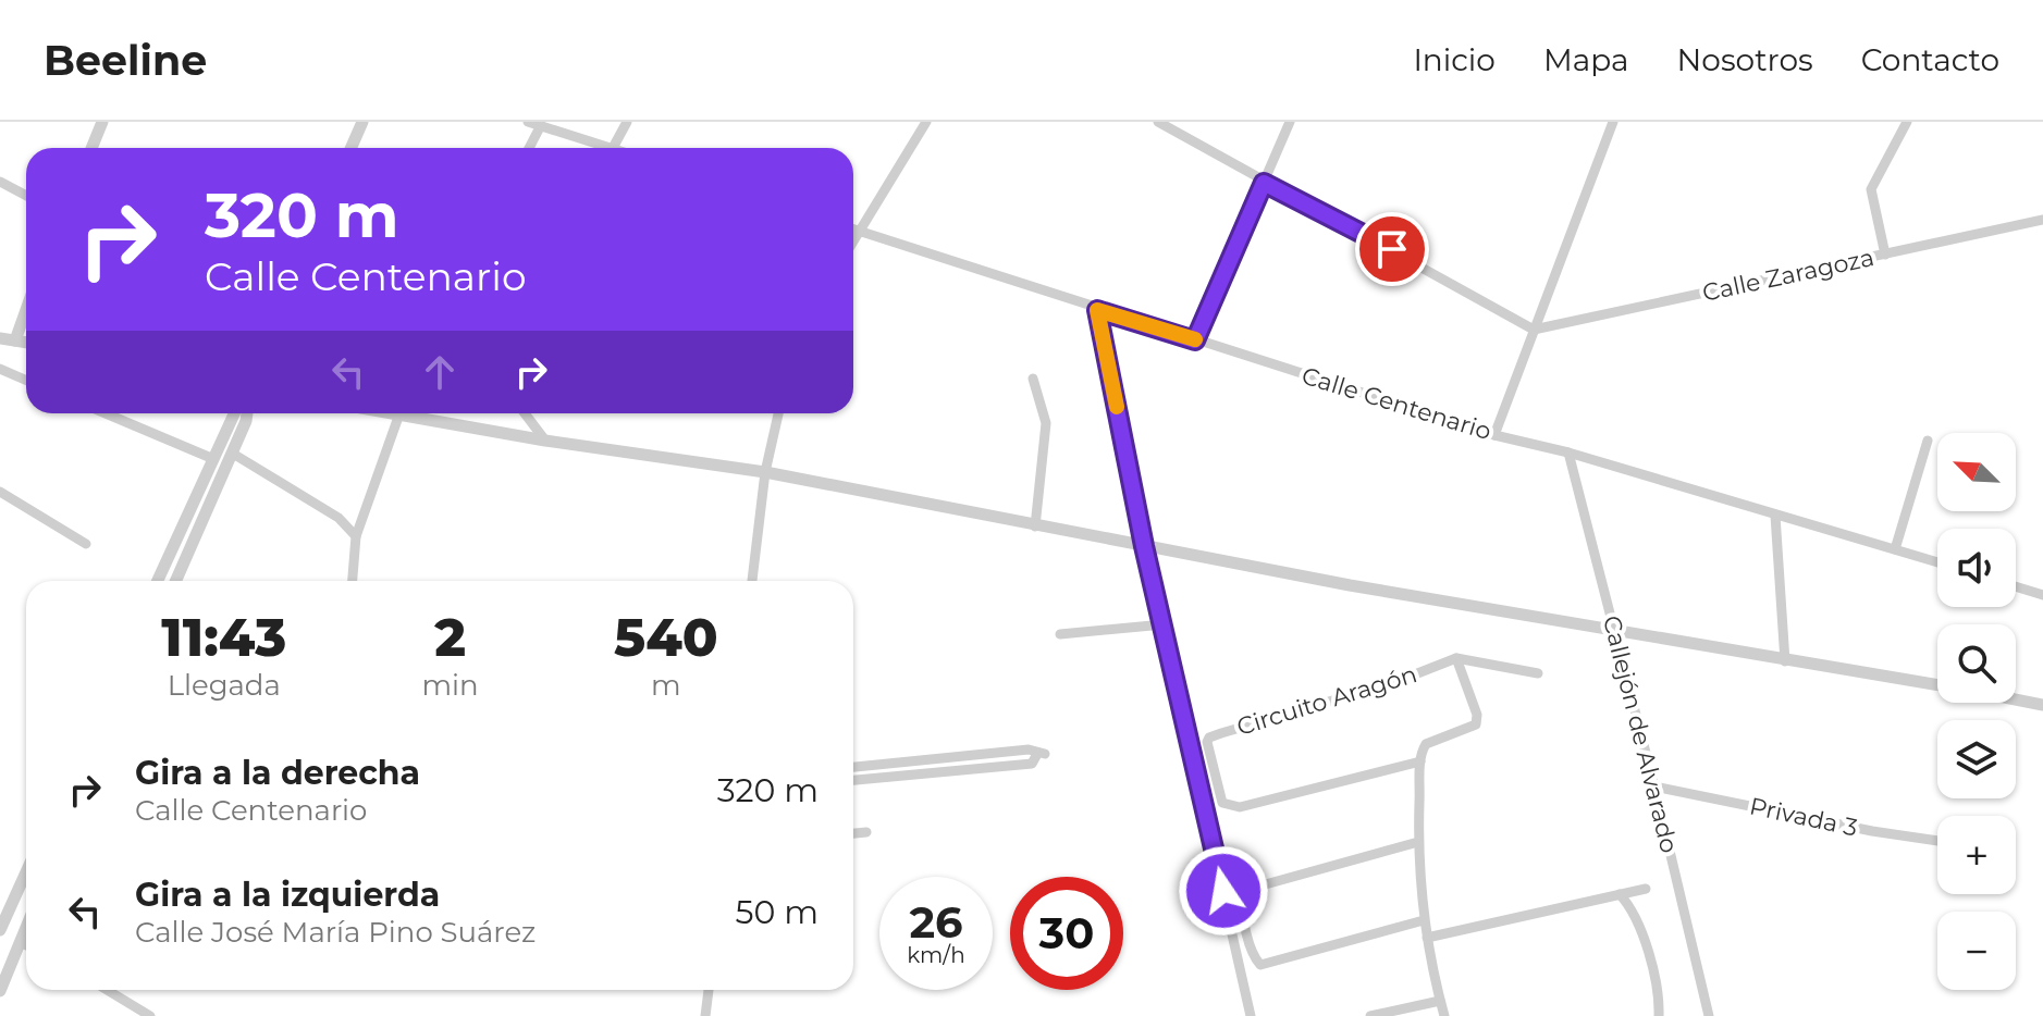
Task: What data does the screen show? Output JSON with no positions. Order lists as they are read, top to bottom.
{
  "streets": {
    "street": [
      "Calle Zaragoza",
      "Calle Centenario",
      "Circuito Aragón",
      "Callejón de Alvarado",
      "Privada 3"
    ]
  },
  "crossings": [
    ["Calle Centenario", "Callejón de Alvarado"],
    ["Callejón de Alvarado", "Privada 3"]
  ],
  "north": "top left",
  "page": {
    "header": "Beeline",
    "nav": [
      "Inicio",
      "Mapa",
      "Nosotros",
      "Contacto"
    ],
    "turn": ["320 m", "Calle Centenario"],
    "map_buttons": ["+", "−"],
    "eta": [
      "11:43",
      "Llegada",
      "2",
      "min",
      "540",
      "m"
    ],
    "list": [
      {
        "name": "Gira a la derecha",
        "note": "Calle Centenario",
        "value": "320 m"
      },
      {
        "name": "Gira a la izquierda",
        "note": "Calle José María Pino Suárez",
        "value": "50 m"
      }
    ],
    "speed": "26 km/h",
    "limit": "30"
  }
}
